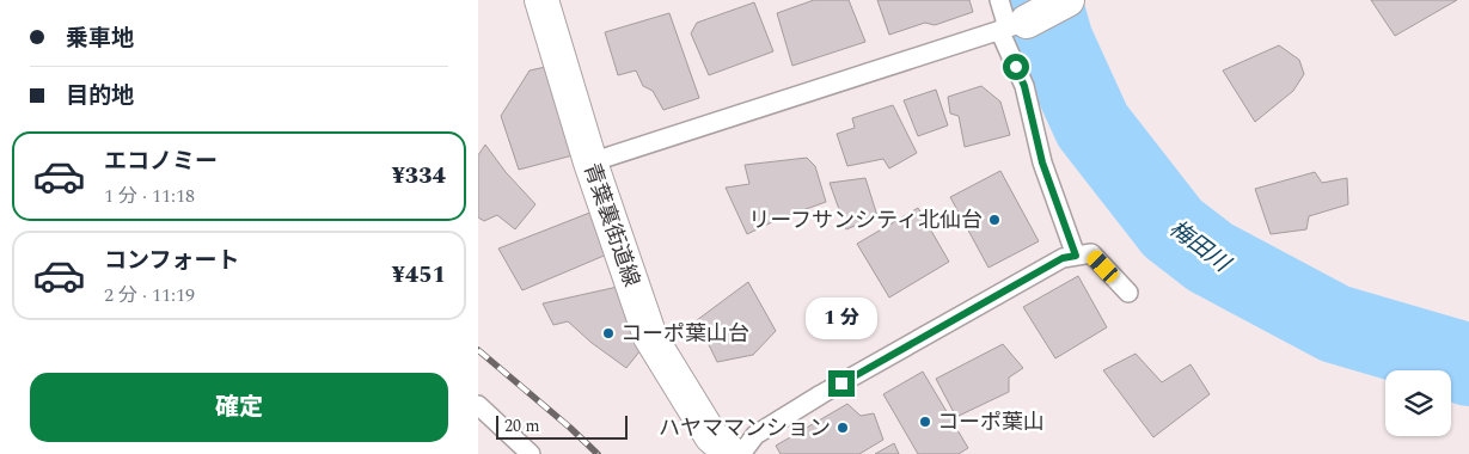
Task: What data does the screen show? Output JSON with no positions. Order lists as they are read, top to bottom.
{
  "streets": {
    "street": ["青葉裏街道線"]
  },
  "water": ["梅田川"],
  "places": [
    "リーフサンシティ北仙台",
    "コーポ葉山台",
    "コーポ葉山",
    "ハヤママンション"
  ],
  "scale_bar": "20 m",
  "page": {
    "banner": ["乗車地", "目的地"],
    "list": [
      {
        "name": "エコノミー",
        "note": "1 分 · 11:18",
        "value": "¥334"
      },
      {
        "name": "コンフォート",
        "note": "2 分 · 11:19",
        "value": "¥451"
      }
    ],
    "bubble": "1 分",
    "buttons": "確定",
    "scale": "20 m"
  }
}
